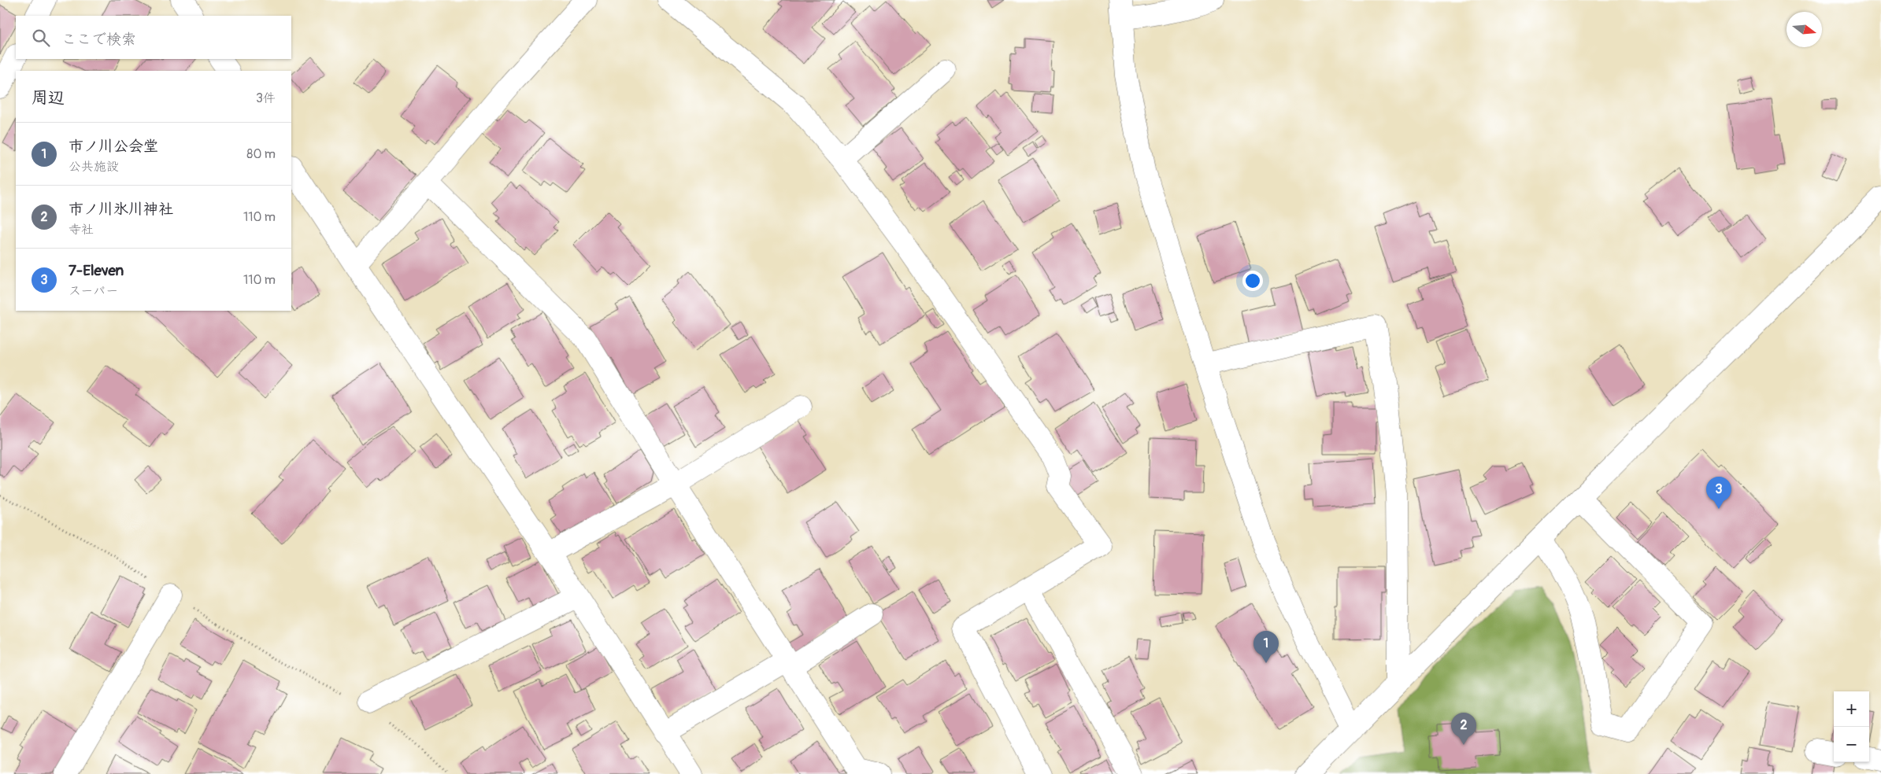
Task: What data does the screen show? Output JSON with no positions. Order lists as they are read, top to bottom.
{
  "north": "right",
  "page": {
    "search": "ここで検索",
    "heading": ["周辺", "3件"],
    "list": [
      {
        "mark": "1",
        "name": "市ノ川公会堂",
        "note": "公共施設",
        "value": "80 m"
      },
      {
        "mark": "2",
        "name": "市ノ川氷川神社",
        "note": "寺社",
        "value": "110 m"
      },
      {
        "mark": "3",
        "name": "7-Eleven",
        "note": "スーパー",
        "value": "110 m"
      }
    ],
    "pins": ["3", "1", "2"],
    "map_buttons": ["+", "−"]
  }
}
